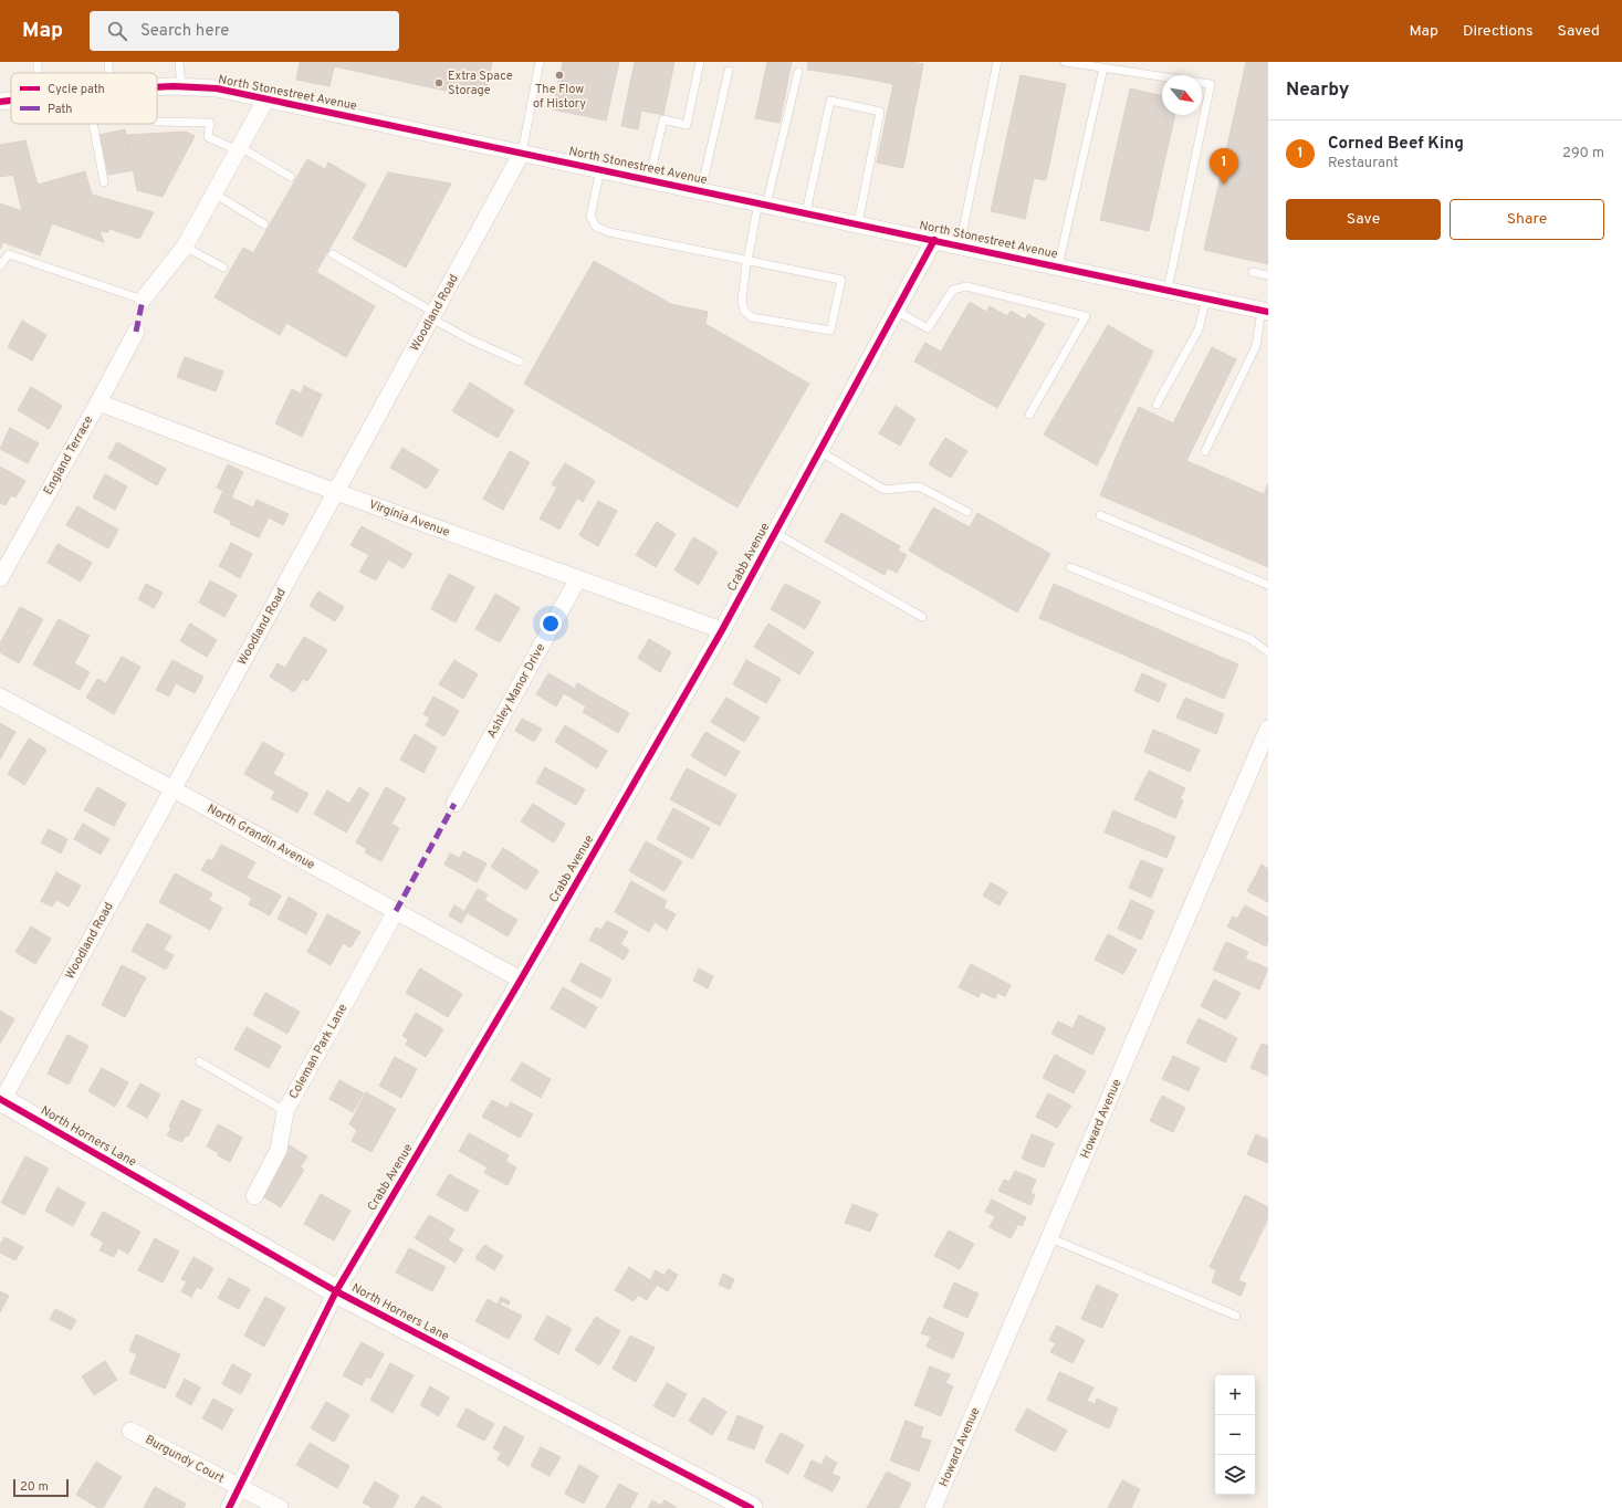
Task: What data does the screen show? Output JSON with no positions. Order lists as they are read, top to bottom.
{
  "streets": {
    "street": [
      "North Stonestreet Avenue",
      "Woodland Road",
      "England Terrace",
      "Virginia Avenue",
      "Crabb Avenue",
      "Ashley Manor Drive",
      "North Grandin Avenue",
      "Coleman Park Lane",
      "Howard Avenue",
      "North Horners Lane",
      "Burgundy Court"
    ]
  },
  "crossings": [
    ["North Stonestreet Avenue", "Woodland Road"],
    ["North Stonestreet Avenue", "Crabb Avenue"],
    ["Woodland Road", "Virginia Avenue"],
    ["Woodland Road", "North Grandin Avenue"],
    ["Woodland Road", "North Horners Lane"],
    ["England Terrace", "Virginia Avenue"],
    ["Virginia Avenue", "Crabb Avenue"],
    ["Virginia Avenue", "Ashley Manor Drive"],
    ["Crabb Avenue", "North Grandin Avenue"],
    ["Crabb Avenue", "North Horners Lane"],
    ["Crabb Avenue", "Burgundy Court"],
    ["North Grandin Avenue", "Coleman Park Lane"]
  ],
  "places": ["The Flow of History", "Extra Space Storage"],
  "legend": ["Cycle path", "Path"],
  "scale_bar": "20 m",
  "north": "bottom right",
  "page": {
    "header": "Map",
    "search": "Search here",
    "nav": ["Map", "Directions", "Saved"],
    "heading": "Nearby",
    "list": [
      {
        "mark": "1",
        "name": "Corned Beef King",
        "note": "Restaurant",
        "value": "290 m"
      }
    ],
    "pins": "1",
    "buttons": ["Save", "Share"],
    "map_buttons": ["+", "−"],
    "scale": "20 m"
  }
}
